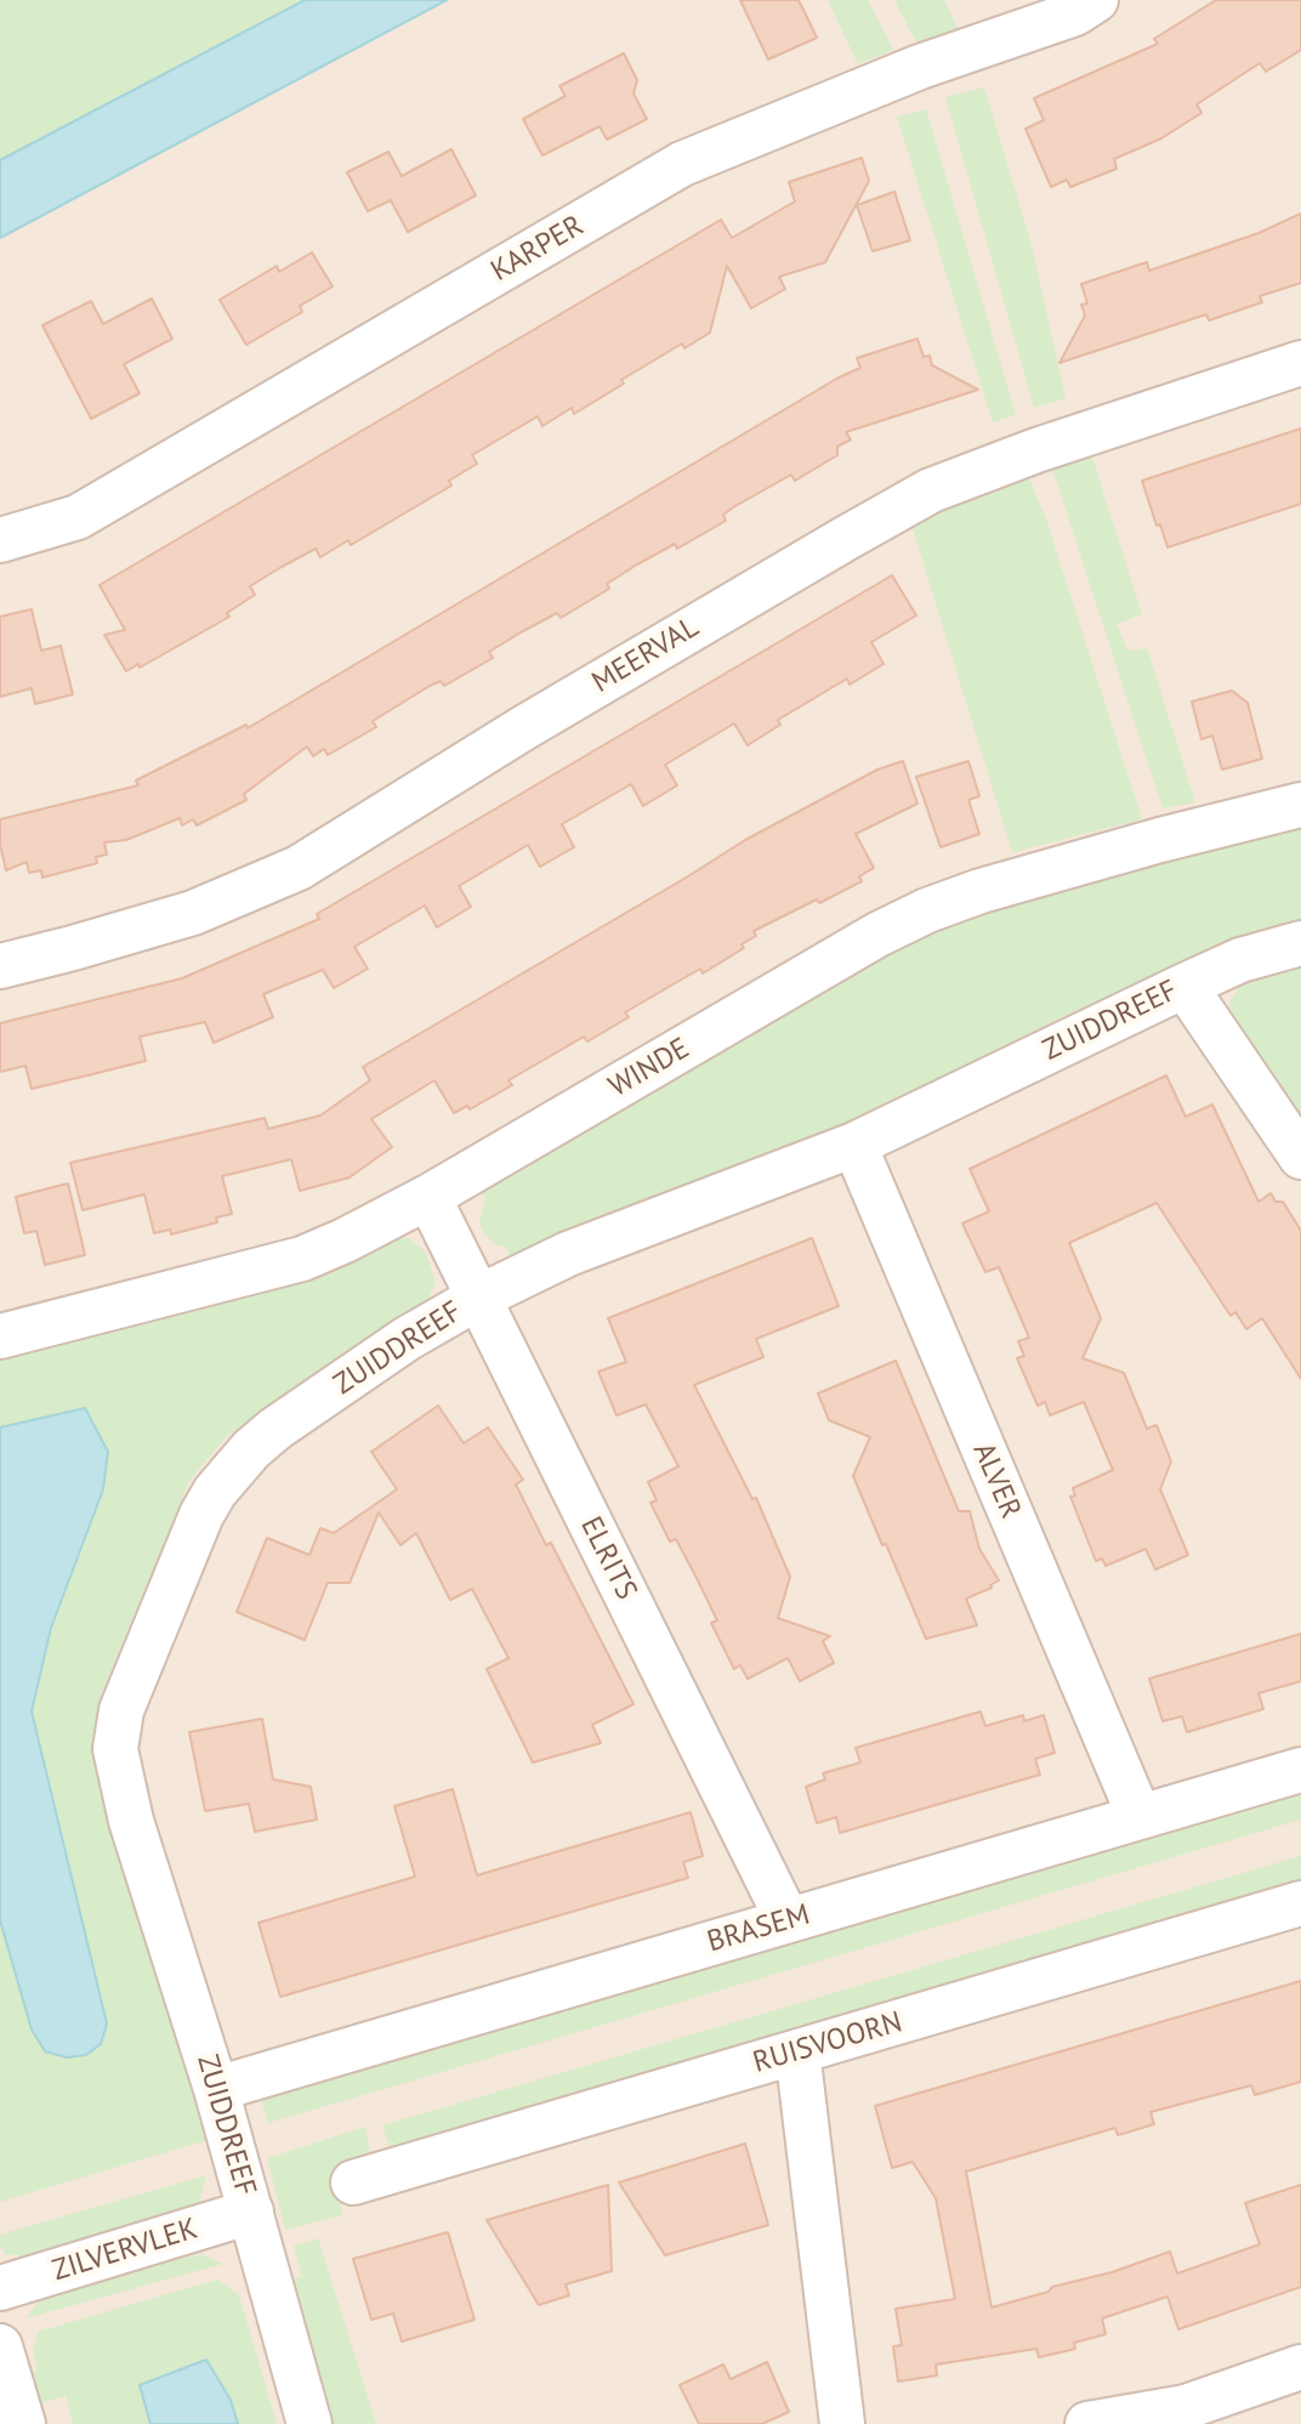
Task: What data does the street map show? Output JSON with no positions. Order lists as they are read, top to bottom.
{
  "streets": {
    "street": [
      "KARPER",
      "MEERVAL",
      "ZUIDDREEF",
      "WINDE",
      "ALVER",
      "ELRITS",
      "BRASEM",
      "RUISVOORN",
      "ZILVERVLEK"
    ]
  },
  "crossings": [
    ["ZUIDDREEF", "ALVER"],
    ["ZUIDDREEF", "ELRITS"],
    ["ZUIDDREEF", "BRASEM"],
    ["ZUIDDREEF", "ZILVERVLEK"],
    ["WINDE", "ELRITS"],
    ["ALVER", "BRASEM"],
    ["ELRITS", "BRASEM"]
  ]
}
